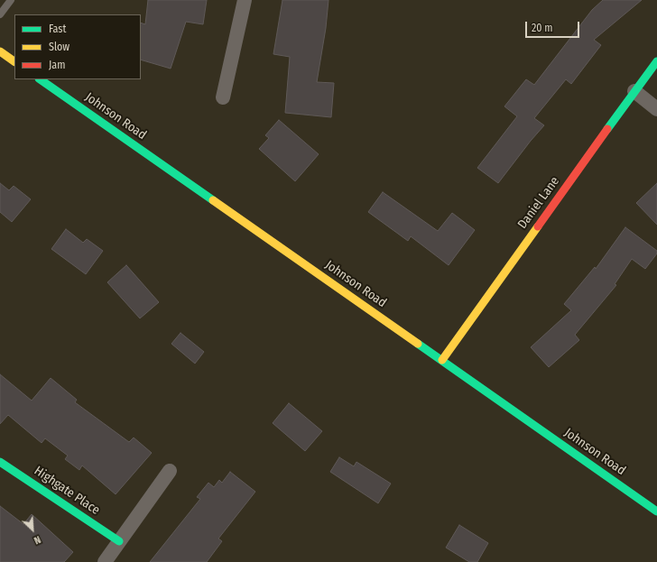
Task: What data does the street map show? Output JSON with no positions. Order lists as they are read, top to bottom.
{
  "streets": {
    "street": ["Johnson Road", "Daniel Lane", "Highgate Place"]
  },
  "crossings": [
    ["Johnson Road", "Daniel Lane"]
  ],
  "legend": ["Fast", "Slow", "Jam"],
  "scale_bar": "20 m",
  "north": "bottom right"
}
